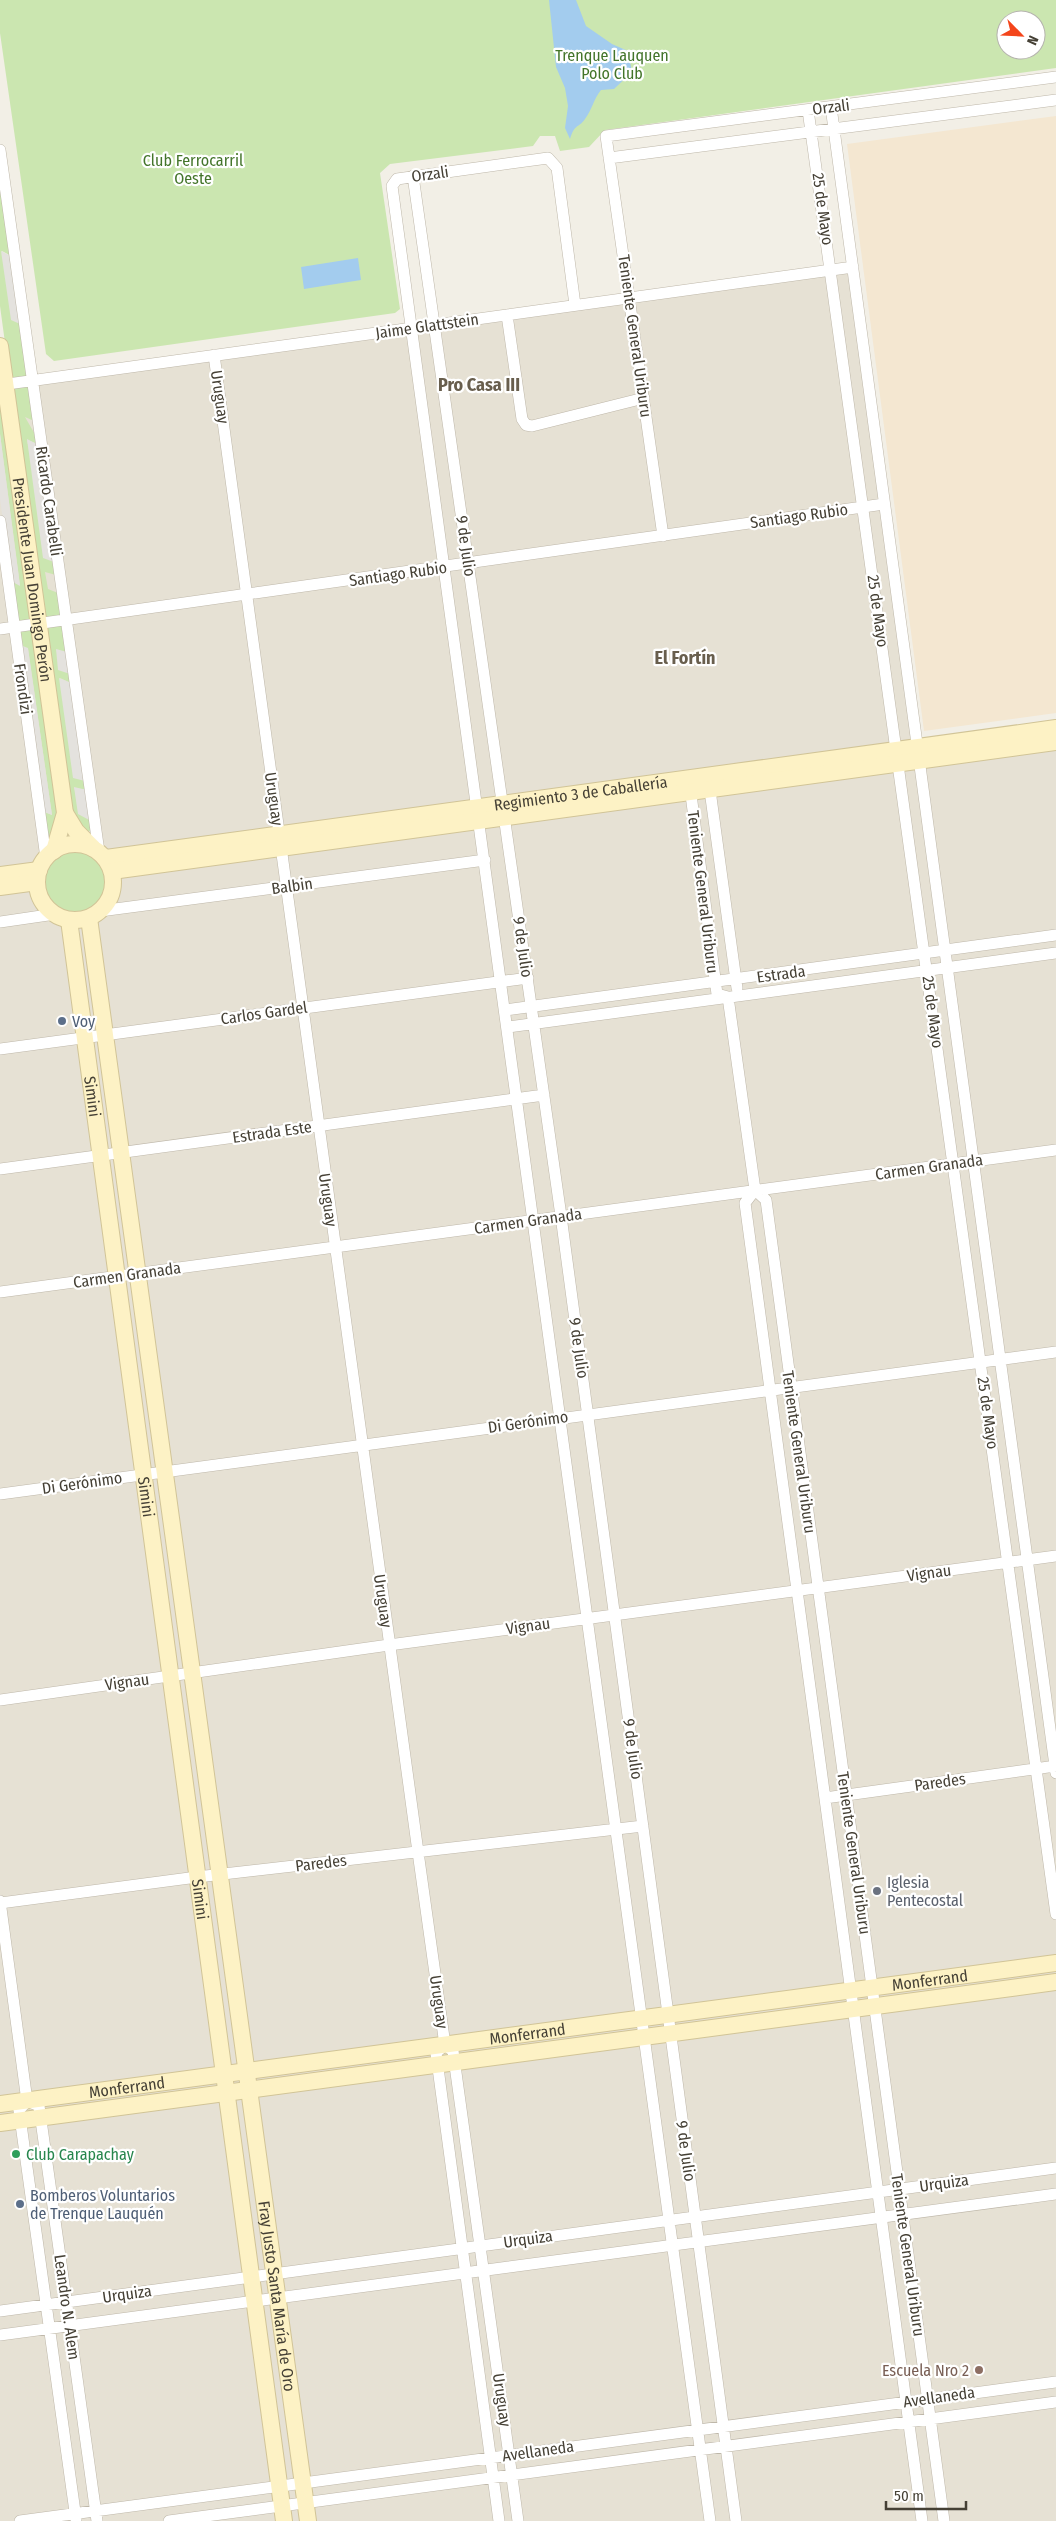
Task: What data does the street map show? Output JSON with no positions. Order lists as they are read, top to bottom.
{
  "streets": {
    "main road": [
      "Presidente Juan Domingo Perón",
      "Regimiento 3 de Caballería",
      "Simini",
      "Monferrand",
      "Fray Justo Santa María de Oro"
    ],
    "street": [
      "Orzali",
      "25 de Mayo",
      "Jaime Glattstein",
      "Teniente General Uriburu",
      "Uruguay",
      "Ricardo Carabelli",
      "Santiago Rubio",
      "9 de Julio",
      "Frondizi",
      "Balbin",
      "Estrada",
      "Carlos Gardel",
      "Estrada Este",
      "Carmen Granada",
      "Di Gerónimo",
      "Vignau",
      "Paredes",
      "Urquiza",
      "Leandro N. Alem",
      "Avellaneda"
    ]
  },
  "crossings": [
    ["Orzali", "25 de Mayo"],
    ["Orzali", "Jaime Glattstein"],
    ["Orzali", "Teniente General Uriburu"],
    ["Orzali", "9 de Julio"],
    ["25 de Mayo", "Jaime Glattstein"],
    ["25 de Mayo", "Santiago Rubio"],
    ["25 de Mayo", "Regimiento 3 de Caballería"],
    ["25 de Mayo", "Estrada"],
    ["25 de Mayo", "Carmen Granada"],
    ["25 de Mayo", "Di Gerónimo"],
    ["25 de Mayo", "Vignau"],
    ["25 de Mayo", "Paredes"],
    ["Jaime Glattstein", "Teniente General Uriburu"],
    ["Jaime Glattstein", "Uruguay"],
    ["Jaime Glattstein", "Ricardo Carabelli"],
    ["Jaime Glattstein", "9 de Julio"],
    ["Jaime Glattstein", "Presidente Juan Domingo Perón"],
    ["Teniente General Uriburu", "Santiago Rubio"],
    ["Teniente General Uriburu", "Regimiento 3 de Caballería"],
    ["Teniente General Uriburu", "Estrada"],
    ["Teniente General Uriburu", "Carmen Granada"],
    ["Teniente General Uriburu", "Di Gerónimo"],
    ["Teniente General Uriburu", "Vignau"],
    ["Teniente General Uriburu", "Paredes"],
    ["Teniente General Uriburu", "Monferrand"],
    ["Teniente General Uriburu", "Urquiza"],
    ["Teniente General Uriburu", "Avellaneda"],
    ["Uruguay", "Santiago Rubio"],
    ["Uruguay", "Regimiento 3 de Caballería"],
    ["Uruguay", "Balbin"],
    ["Uruguay", "Carlos Gardel"],
    ["Uruguay", "Estrada Este"],
    ["Uruguay", "Carmen Granada"],
    ["Uruguay", "Di Gerónimo"],
    ["Uruguay", "Vignau"],
    ["Uruguay", "Paredes"],
    ["Uruguay", "Monferrand"],
    ["Uruguay", "Urquiza"],
    ["Uruguay", "Avellaneda"],
    ["Ricardo Carabelli", "Santiago Rubio"],
    ["Ricardo Carabelli", "Presidente Juan Domingo Perón"],
    ["Ricardo Carabelli", "Frondizi"],
    ["Ricardo Carabelli", "Regimiento 3 de Caballería"],
    ["Ricardo Carabelli", "Balbin"],
    ["Ricardo Carabelli", "Simini"],
    ["Santiago Rubio", "9 de Julio"],
    ["Santiago Rubio", "Presidente Juan Domingo Perón"],
    ["Santiago Rubio", "Frondizi"],
    ["9 de Julio", "Regimiento 3 de Caballería"],
    ["9 de Julio", "Balbin"],
    ["9 de Julio", "Estrada"],
    ["9 de Julio", "Carlos Gardel"],
    ["9 de Julio", "Estrada Este"],
    ["9 de Julio", "Carmen Granada"],
    ["9 de Julio", "Di Gerónimo"],
    ["9 de Julio", "Vignau"],
    ["9 de Julio", "Paredes"],
    ["9 de Julio", "Monferrand"],
    ["9 de Julio", "Urquiza"],
    ["9 de Julio", "Avellaneda"],
    ["Presidente Juan Domingo Perón", "Frondizi"],
    ["Presidente Juan Domingo Perón", "Regimiento 3 de Caballería"],
    ["Presidente Juan Domingo Perón", "Balbin"],
    ["Presidente Juan Domingo Perón", "Simini"],
    ["Frondizi", "Regimiento 3 de Caballería"],
    ["Frondizi", "Balbin"],
    ["Frondizi", "Simini"],
    ["Regimiento 3 de Caballería", "Balbin"],
    ["Regimiento 3 de Caballería", "Simini"],
    ["Balbin", "Simini"],
    ["Carlos Gardel", "Simini"],
    ["Simini", "Estrada Este"],
    ["Simini", "Carmen Granada"],
    ["Simini", "Di Gerónimo"],
    ["Simini", "Vignau"],
    ["Simini", "Paredes"],
    ["Simini", "Monferrand"],
    ["Simini", "Fray Justo Santa María de Oro"],
    ["Paredes", "Leandro N. Alem"],
    ["Monferrand", "Fray Justo Santa María de Oro"],
    ["Monferrand", "Leandro N. Alem"],
    ["Urquiza", "Fray Justo Santa María de Oro"],
    ["Urquiza", "Leandro N. Alem"],
    ["Fray Justo Santa María de Oro", "Avellaneda"],
    ["Leandro N. Alem", "Avellaneda"]
  ],
  "districts": ["Pro Casa III", "El Fortín"],
  "parks": ["Trenque Lauquen Polo Club", "Club Ferrocarril Oeste"],
  "places": [
    "Voy",
    "Iglesia Pentecostal",
    "Club Carapachay",
    "Bomberos Voluntarios de Trenque Lauquén",
    "Escuela Nro 2"
  ],
  "scale_bar": "50 m",
  "north": "bottom right"
}
